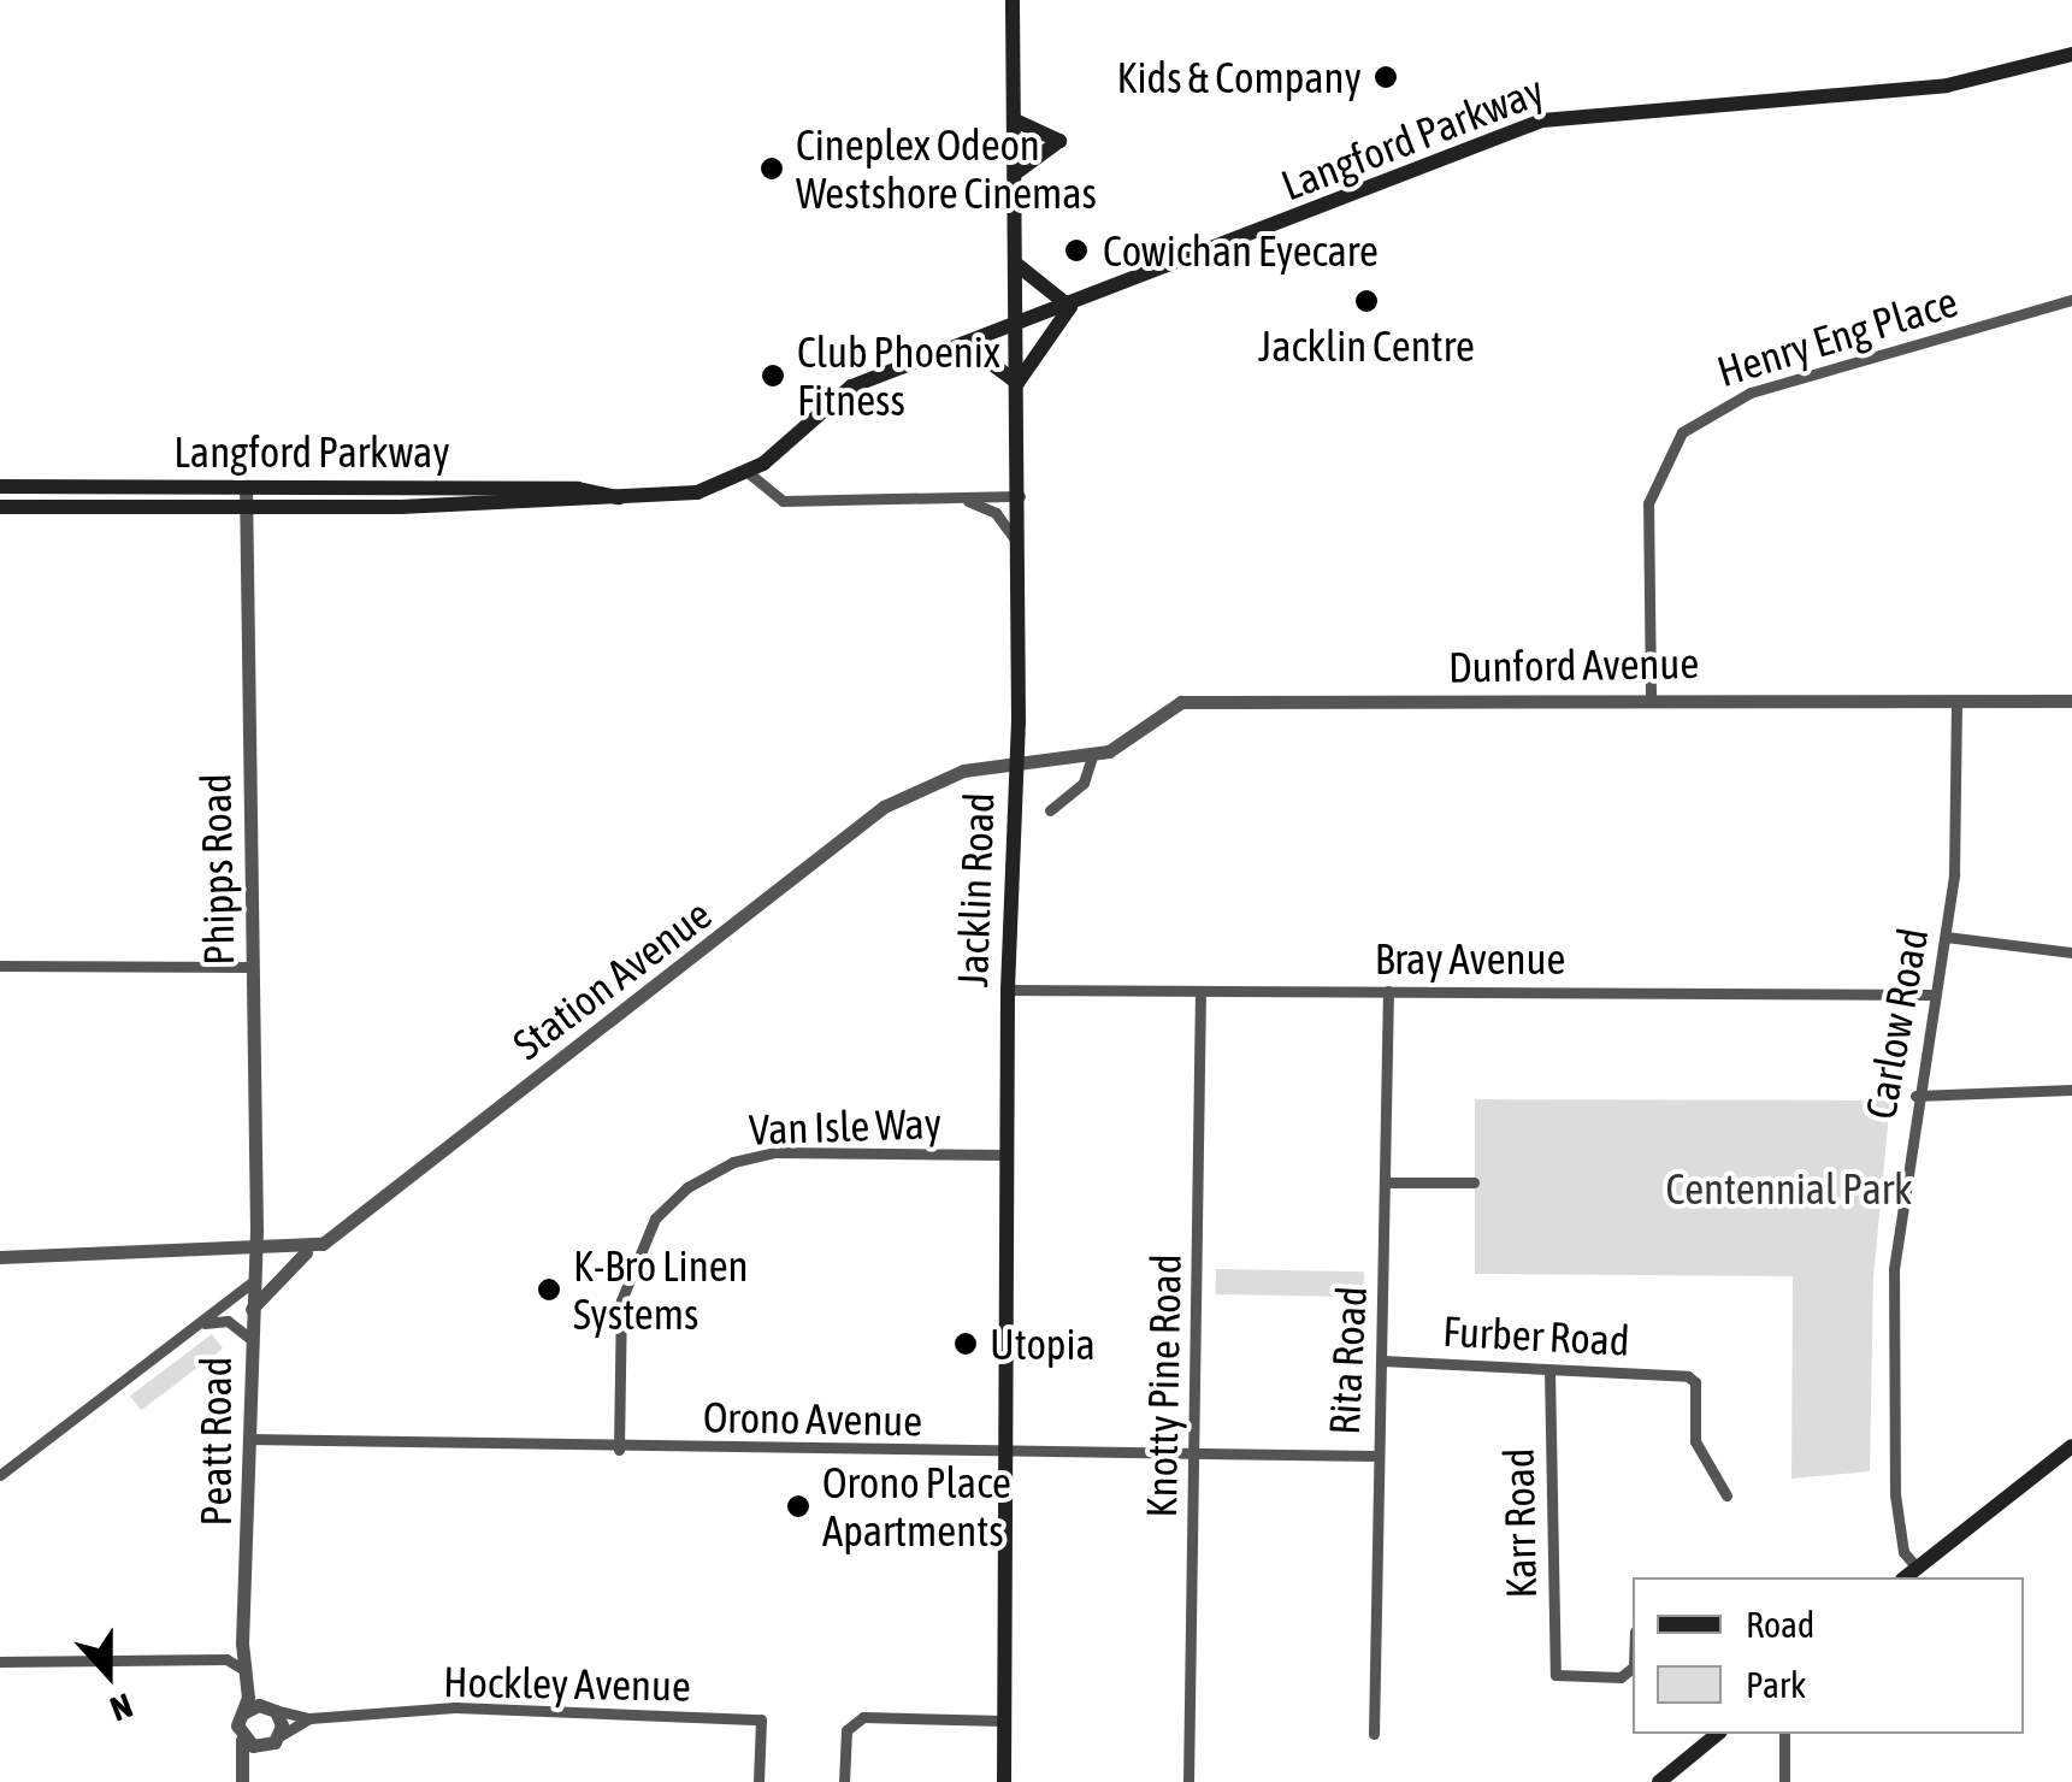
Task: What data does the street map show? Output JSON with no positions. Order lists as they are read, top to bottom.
{
  "streets": {
    "main road": ["Langford Parkway", "Jacklin Road"],
    "street": [
      "Henry Eng Place",
      "Dunford Avenue",
      "Phipps Road",
      "Bray Avenue",
      "Station Avenue",
      "Carlow Road",
      "Van Isle Way",
      "Furber Road",
      "Rita Road",
      "Knotty Pine Road",
      "Orono Avenue",
      "Peatt Road",
      "Karr Road",
      "Hockley Avenue"
    ]
  },
  "crossings": [
    ["Langford Parkway", "Phipps Road"],
    ["Langford Parkway", "Jacklin Road"],
    ["Henry Eng Place", "Dunford Avenue"],
    ["Dunford Avenue", "Jacklin Road"],
    ["Dunford Avenue", "Station Avenue"],
    ["Dunford Avenue", "Carlow Road"],
    ["Phipps Road", "Station Avenue"],
    ["Phipps Road", "Peatt Road"],
    ["Jacklin Road", "Bray Avenue"],
    ["Jacklin Road", "Station Avenue"],
    ["Jacklin Road", "Van Isle Way"],
    ["Jacklin Road", "Orono Avenue"],
    ["Bray Avenue", "Carlow Road"],
    ["Bray Avenue", "Rita Road"],
    ["Bray Avenue", "Knotty Pine Road"],
    ["Station Avenue", "Peatt Road"],
    ["Van Isle Way", "Orono Avenue"],
    ["Furber Road", "Rita Road"],
    ["Furber Road", "Karr Road"],
    ["Rita Road", "Orono Avenue"],
    ["Knotty Pine Road", "Orono Avenue"],
    ["Orono Avenue", "Peatt Road"],
    ["Peatt Road", "Hockley Avenue"]
  ],
  "parks": ["Centennial Park"],
  "places": [
    "Kids & Company",
    "Cineplex Odeon Westshore Cinemas",
    "Cowichan Eyecare",
    "Jacklin Centre",
    "Club Phoenix Fitness",
    "K-Bro Linen Systems",
    "Utopia",
    "Orono Place Apartments"
  ],
  "legend": ["Road", "Park"],
  "north": "bottom"
}
